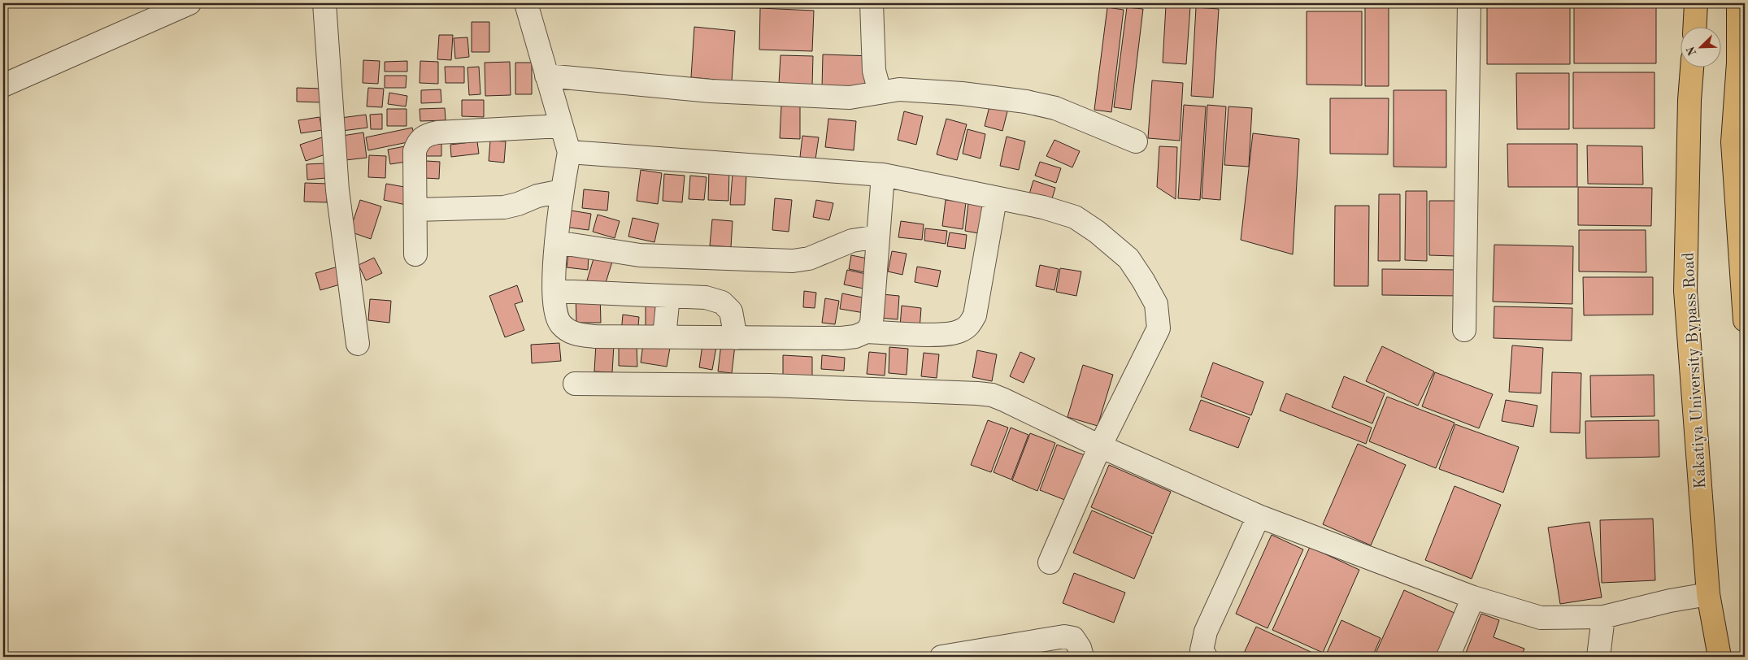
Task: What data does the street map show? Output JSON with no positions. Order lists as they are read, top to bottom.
{
  "streets": {
    "main road": ["Kakatiya University Bypass Road"]
  },
  "north": "bottom left"
}
